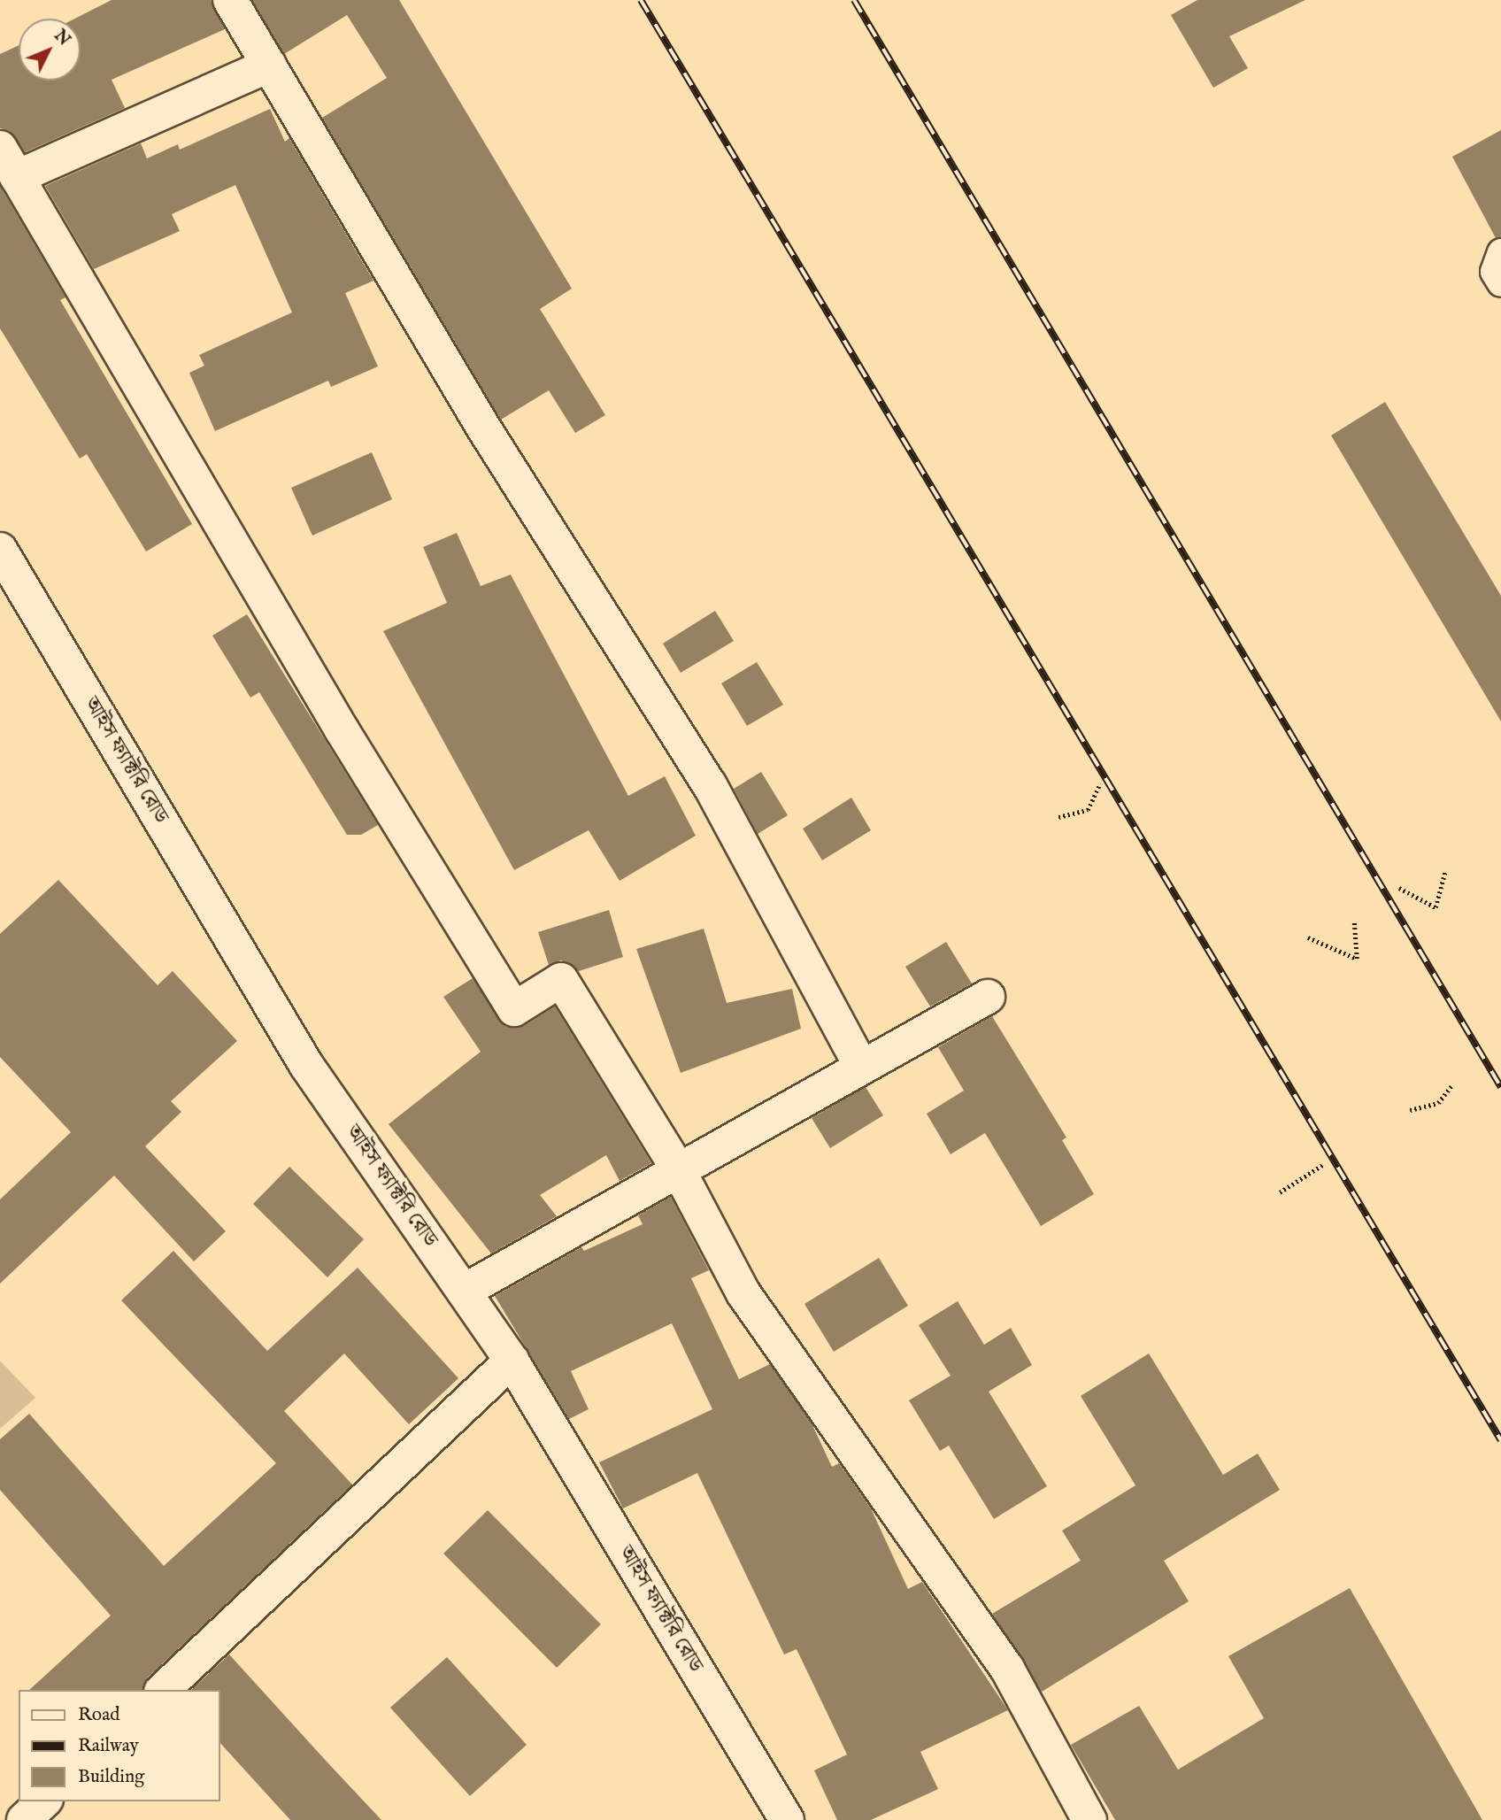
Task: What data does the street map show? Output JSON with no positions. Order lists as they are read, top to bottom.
{
  "streets": {
    "street": ["আইস ফ্যাক্টরি রোড"]
  },
  "legend": ["Road", "Railway", "Building"],
  "north": "top right"
}
